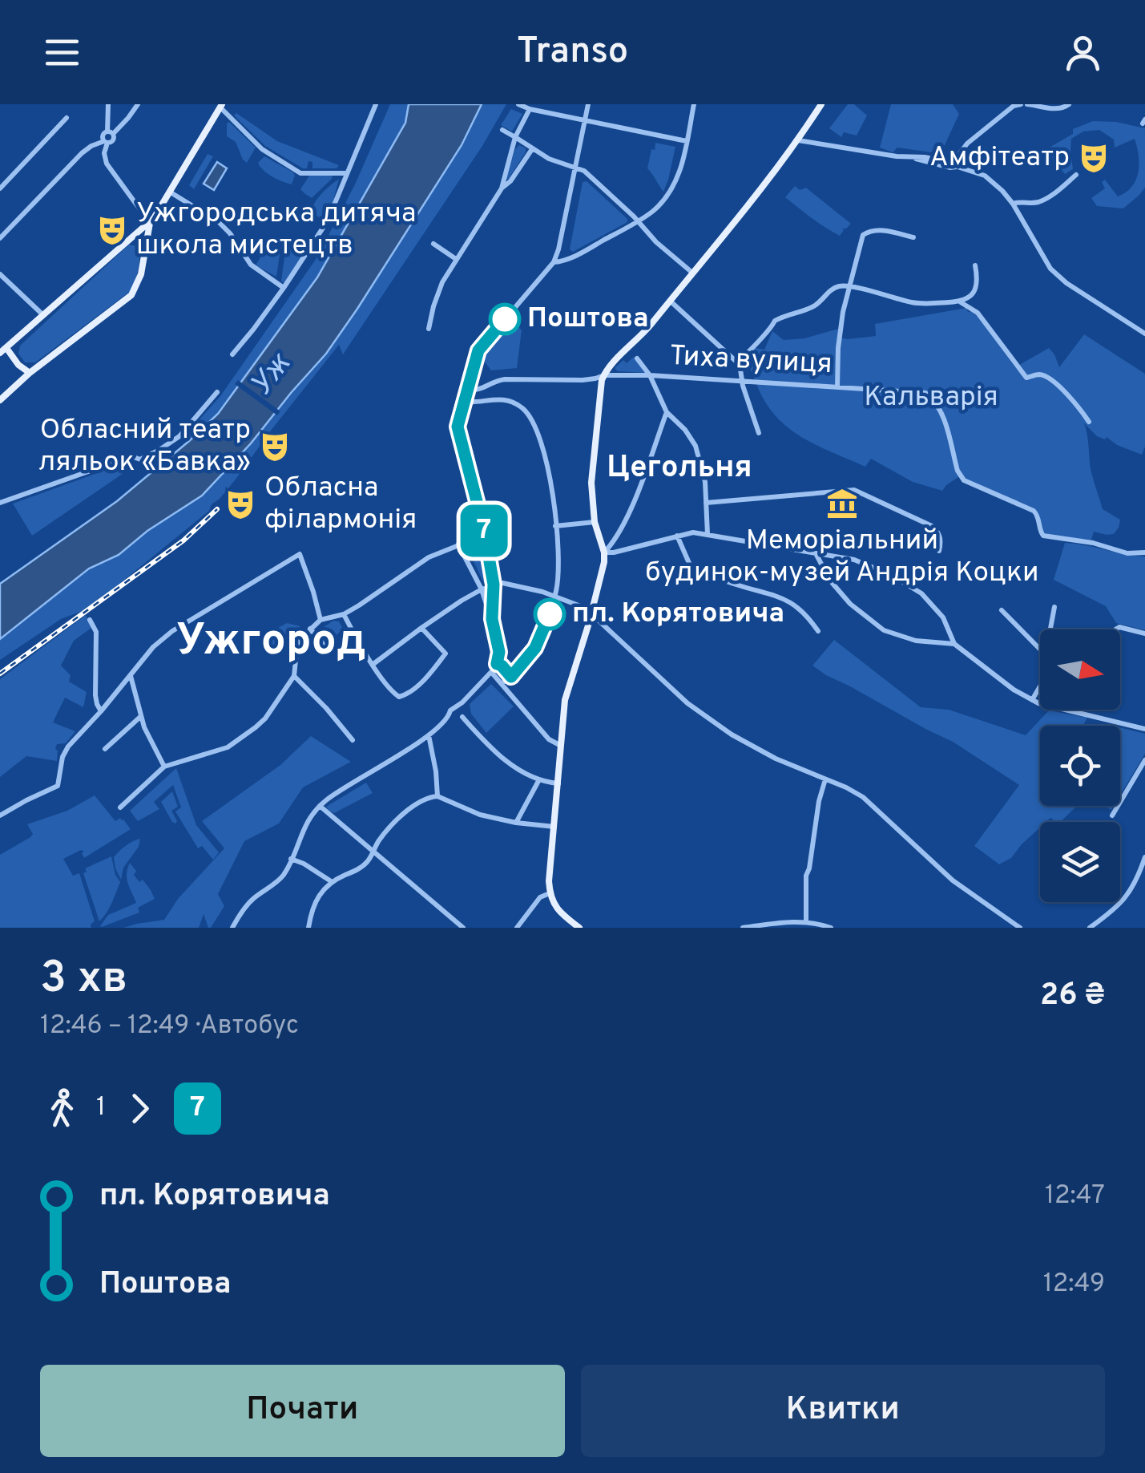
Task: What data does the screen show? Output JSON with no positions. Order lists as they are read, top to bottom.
{
  "streets": {
    "street": ["Тиха вулиця"]
  },
  "districts": ["Цегольня", "Ужгород"],
  "water": ["Уж"],
  "parks": ["Кальварія"],
  "places": {
    "theatre": [
      "Амфітеатр",
      "Ужгородська дитяча школа мистецтв",
      "Обласний театр ляльок «Бавка»",
      "Обласна філармонія"
    ],
    "other": ["Поштова", "пл. Корятовича"],
    "museum": ["Меморіальний будинок-музей Андрія Коцки"]
  },
  "lines": ["bus line 7"],
  "north": "right",
  "page": {
    "header": "Transo",
    "on_map": "7",
    "heading": ["3 хв", "12:46 – 12:49 · Автобус", "26 ₴"],
    "legs": ["1", "7"],
    "list": [
      {
        "name": "пл. Корятовича",
        "value": "12:47"
      },
      {
        "name": "Поштова",
        "value": "12:49"
      }
    ],
    "buttons": ["Почати", "Квитки"]
  }
}
